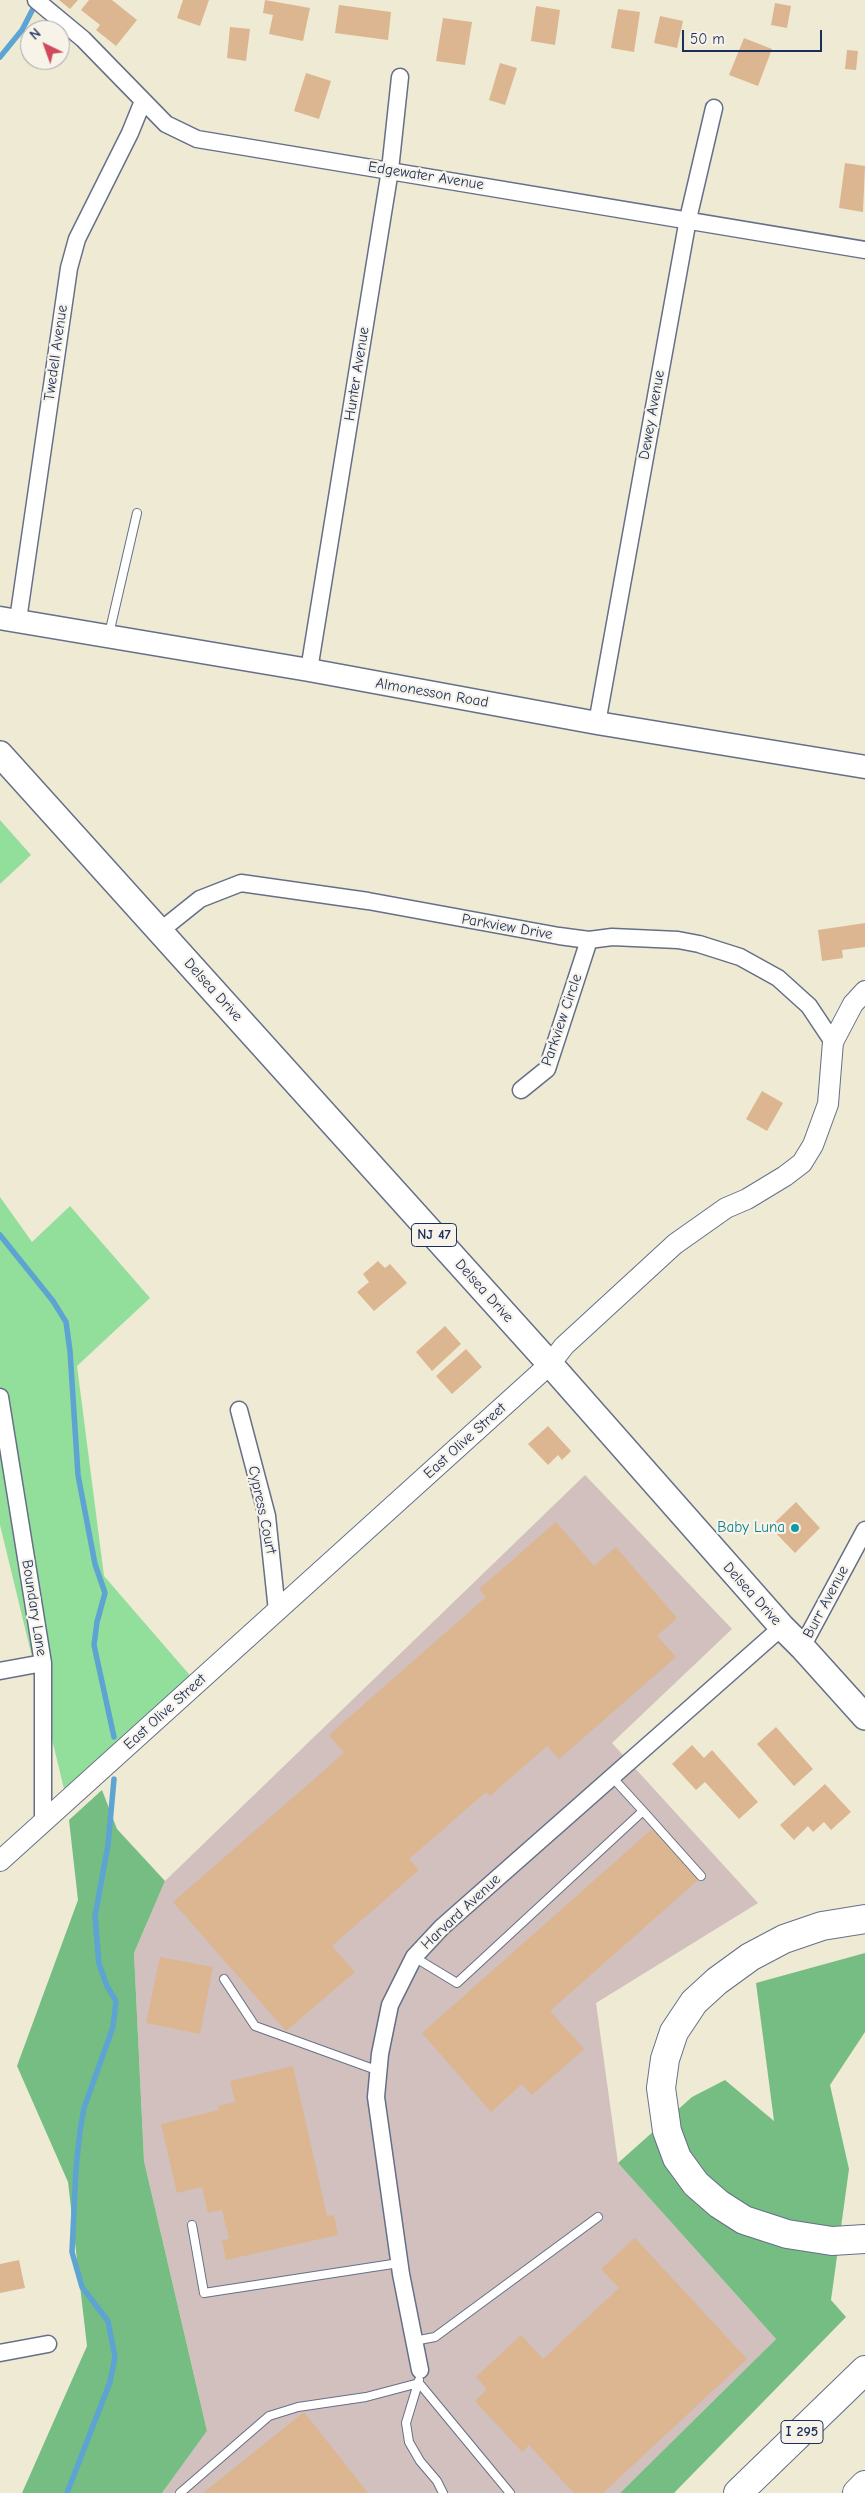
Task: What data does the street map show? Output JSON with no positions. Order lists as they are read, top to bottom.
{
  "streets": {
    "highway": ["I 295"],
    "main road": ["Almonesson Road", "Delsea Drive", "NJ 47"],
    "street": [
      "Edgewater Avenue",
      "Twedell Avenue",
      "Hunter Avenue",
      "Dewey Avenue",
      "Parkview Drive",
      "Parkview Circle",
      "East Olive Street",
      "Cypress Court",
      "Burr Avenue",
      "Boundary Lane",
      "Harvard Avenue"
    ]
  },
  "crossings": [
    ["Edgewater Avenue", "Twedell Avenue"],
    ["Edgewater Avenue", "Hunter Avenue"],
    ["Edgewater Avenue", "Dewey Avenue"],
    ["Twedell Avenue", "Almonesson Road"],
    ["Hunter Avenue", "Almonesson Road"],
    ["Dewey Avenue", "Almonesson Road"],
    ["Parkview Drive", "Delsea Drive"],
    ["Parkview Drive", "Parkview Circle"],
    ["Parkview Drive", "East Olive Street"],
    ["Delsea Drive", "East Olive Street"],
    ["Delsea Drive", "Burr Avenue"],
    ["Delsea Drive", "Harvard Avenue"],
    ["East Olive Street", "Cypress Court"],
    ["East Olive Street", "Boundary Lane"]
  ],
  "places": ["Baby Luna"],
  "scale_bar": "50 m",
  "north": "top left"
}
